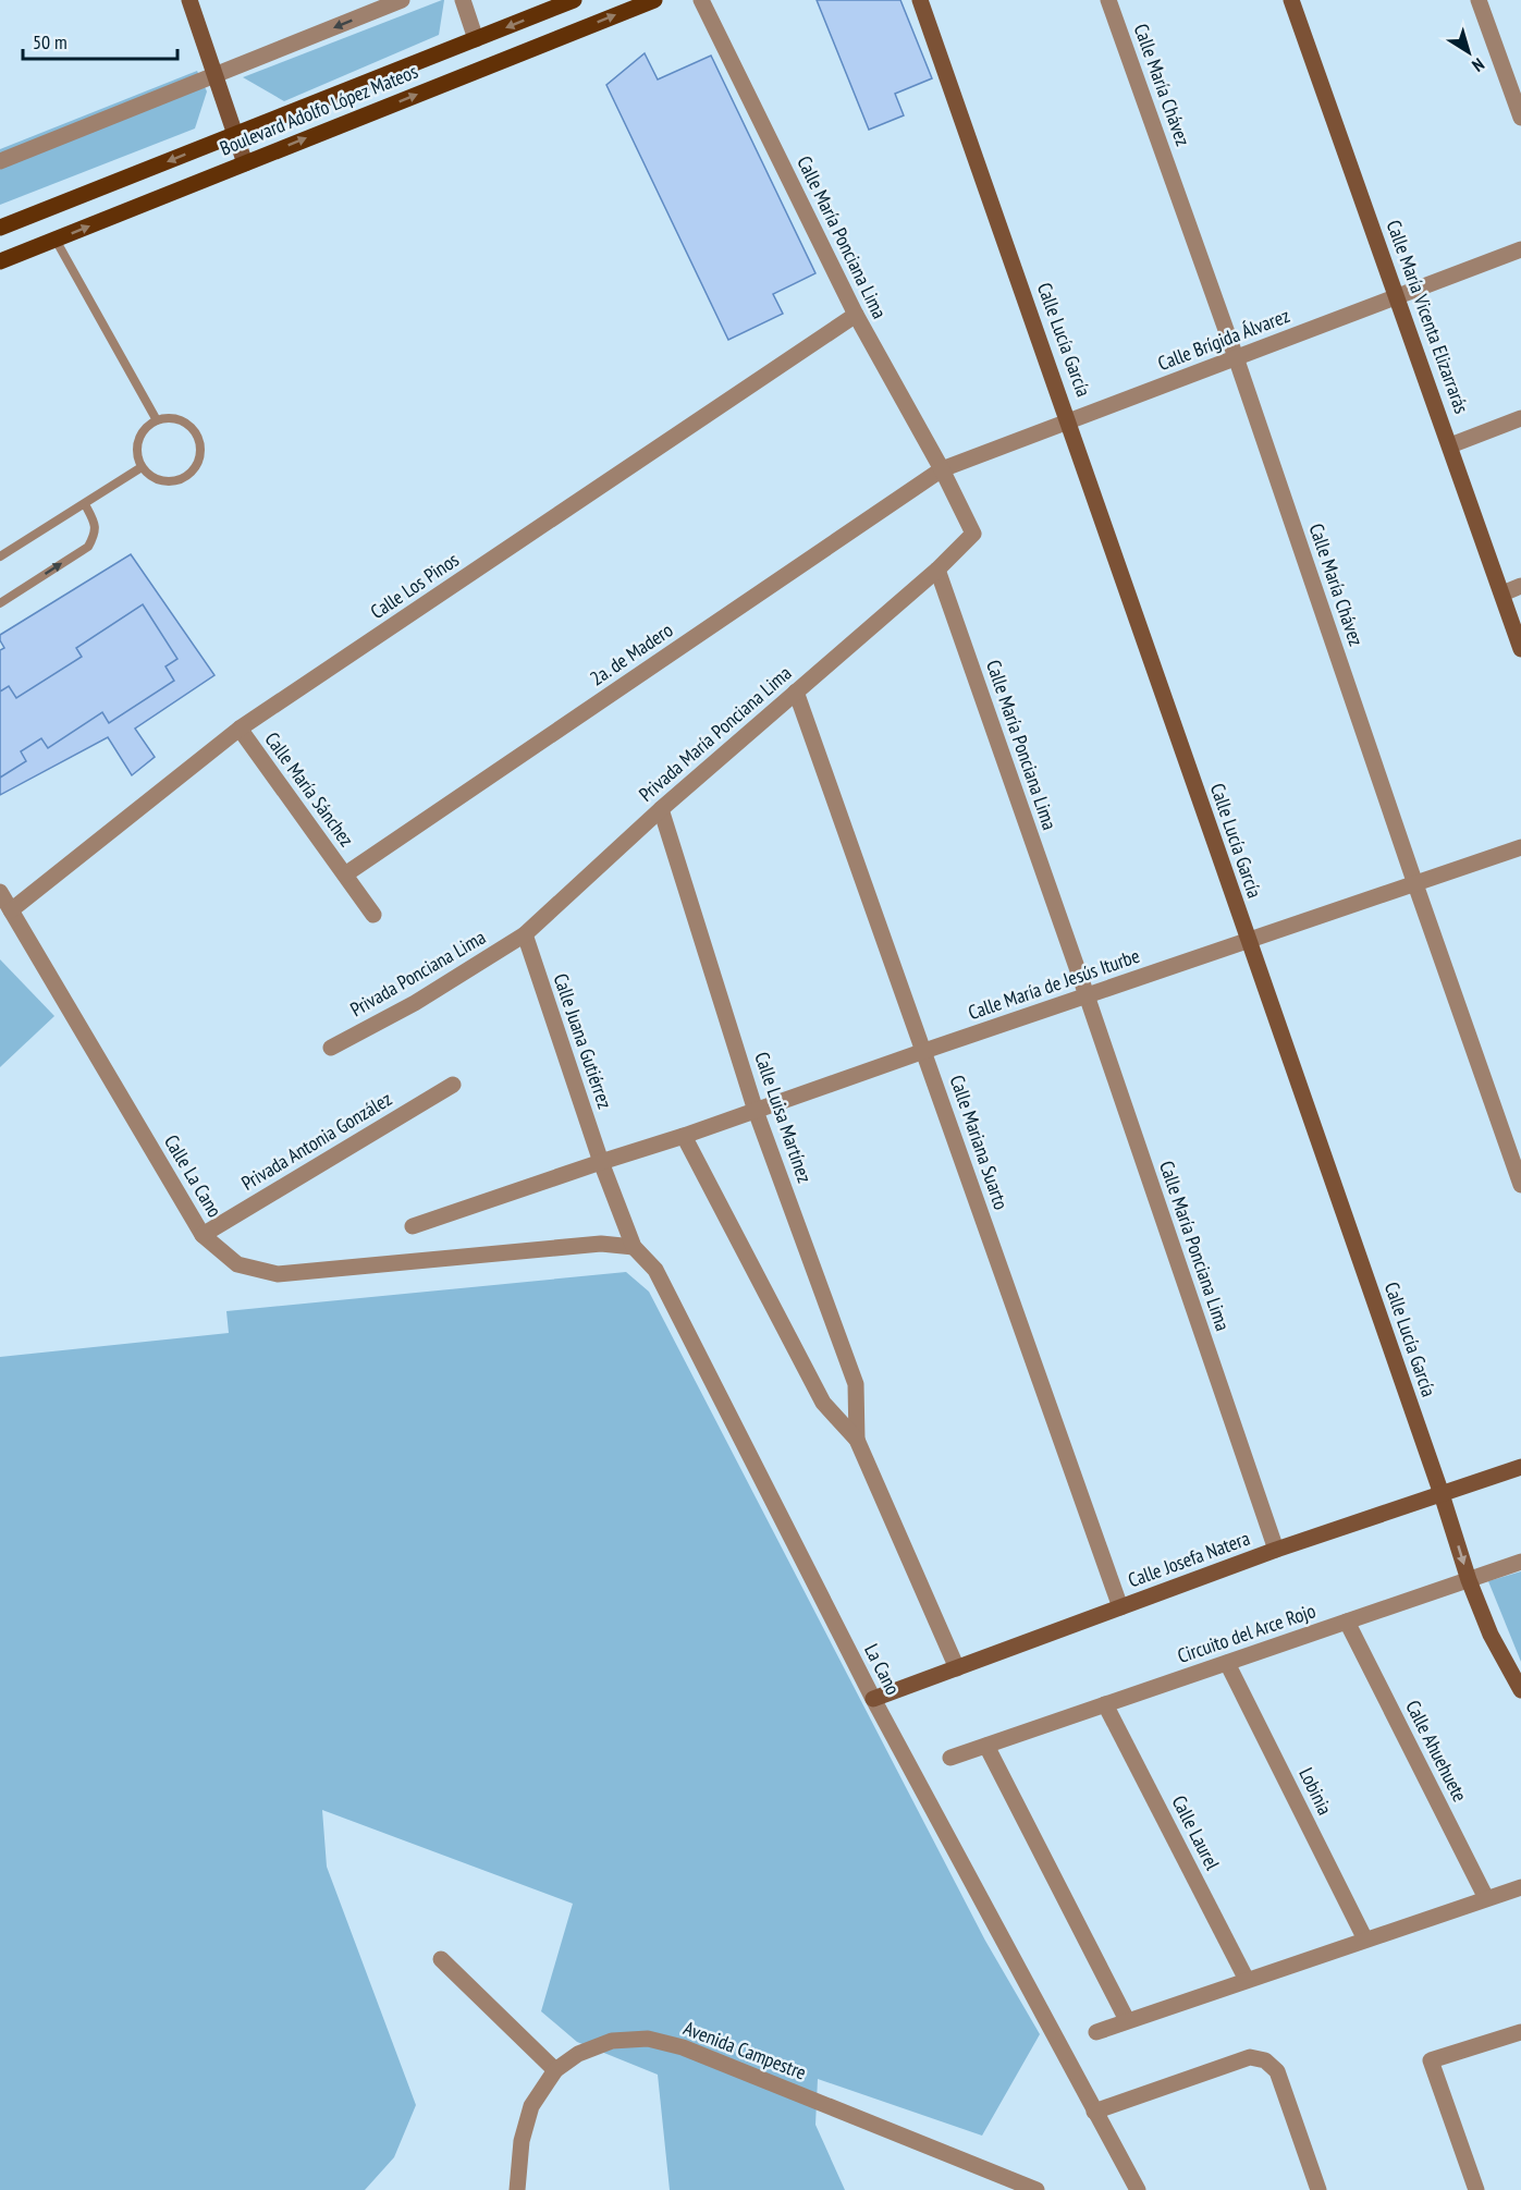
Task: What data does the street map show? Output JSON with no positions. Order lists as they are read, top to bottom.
{
  "streets": {
    "main road": ["Boulevard Adolfo López Mateos"],
    "street": [
      "Calle María Chávez",
      "Calle María Ponciana Lima",
      "Calle María Vicenta Elizarrarás",
      "Calle Lucía García",
      "Calle Brígida Álvarez",
      "Calle Los Pinos",
      "2a. de Madero",
      "Privada María Ponciana Lima",
      "Calle María Sánchez",
      "Privada Ponciana Lima",
      "Calle María de Jesús Iturbe",
      "Calle Juana Gutiérrez",
      "Calle Luisa Martínez",
      "Privada Antonia González",
      "Calle Mariana Suarto",
      "Calle La Cano",
      "Calle Josefa Natera",
      "Circuito del Arce Rojo",
      "La Cano",
      "Calle Ahuehuete",
      "Lobinia",
      "Calle Laurel",
      "Avenida Campestre"
    ]
  },
  "crossings": [
    ["Calle María Chávez", "Calle Brígida Álvarez"],
    ["Calle María Chávez", "Calle María de Jesús Iturbe"],
    ["Calle María Ponciana Lima", "Calle Brígida Álvarez"],
    ["Calle María Ponciana Lima", "Calle Los Pinos"],
    ["Calle María Ponciana Lima", "2a. de Madero"],
    ["Calle María Ponciana Lima", "Privada María Ponciana Lima"],
    ["Calle María Ponciana Lima", "Calle María de Jesús Iturbe"],
    ["Calle María Ponciana Lima", "Calle Josefa Natera"],
    ["Calle María Vicenta Elizarrarás", "Calle Brígida Álvarez"],
    ["Calle Lucía García", "Calle Brígida Álvarez"],
    ["Calle Lucía García", "Calle María de Jesús Iturbe"],
    ["Calle Lucía García", "Calle Josefa Natera"],
    ["Calle Lucía García", "Circuito del Arce Rojo"],
    ["Calle Brígida Álvarez", "2a. de Madero"],
    ["Calle Los Pinos", "Calle María Sánchez"],
    ["Calle Los Pinos", "Calle La Cano"],
    ["2a. de Madero", "Calle María Sánchez"],
    ["Privada María Ponciana Lima", "Privada Ponciana Lima"],
    ["Privada María Ponciana Lima", "Calle Juana Gutiérrez"],
    ["Privada María Ponciana Lima", "Calle Luisa Martínez"],
    ["Privada María Ponciana Lima", "Calle Mariana Suarto"],
    ["Privada Ponciana Lima", "Calle Juana Gutiérrez"],
    ["Calle María de Jesús Iturbe", "Calle Juana Gutiérrez"],
    ["Calle María de Jesús Iturbe", "Calle Luisa Martínez"],
    ["Calle María de Jesús Iturbe", "Calle Mariana Suarto"],
    ["Calle Juana Gutiérrez", "Calle La Cano"],
    ["Calle Juana Gutiérrez", "La Cano"],
    ["Calle Luisa Martínez", "Calle Josefa Natera"],
    ["Privada Antonia González", "Calle La Cano"],
    ["Calle Mariana Suarto", "Calle Josefa Natera"],
    ["Calle La Cano", "La Cano"],
    ["Calle Josefa Natera", "La Cano"],
    ["Circuito del Arce Rojo", "Calle Ahuehuete"],
    ["Circuito del Arce Rojo", "Lobinia"],
    ["Circuito del Arce Rojo", "Calle Laurel"]
  ],
  "scale_bar": "50 m",
  "north": "bottom right"
}
